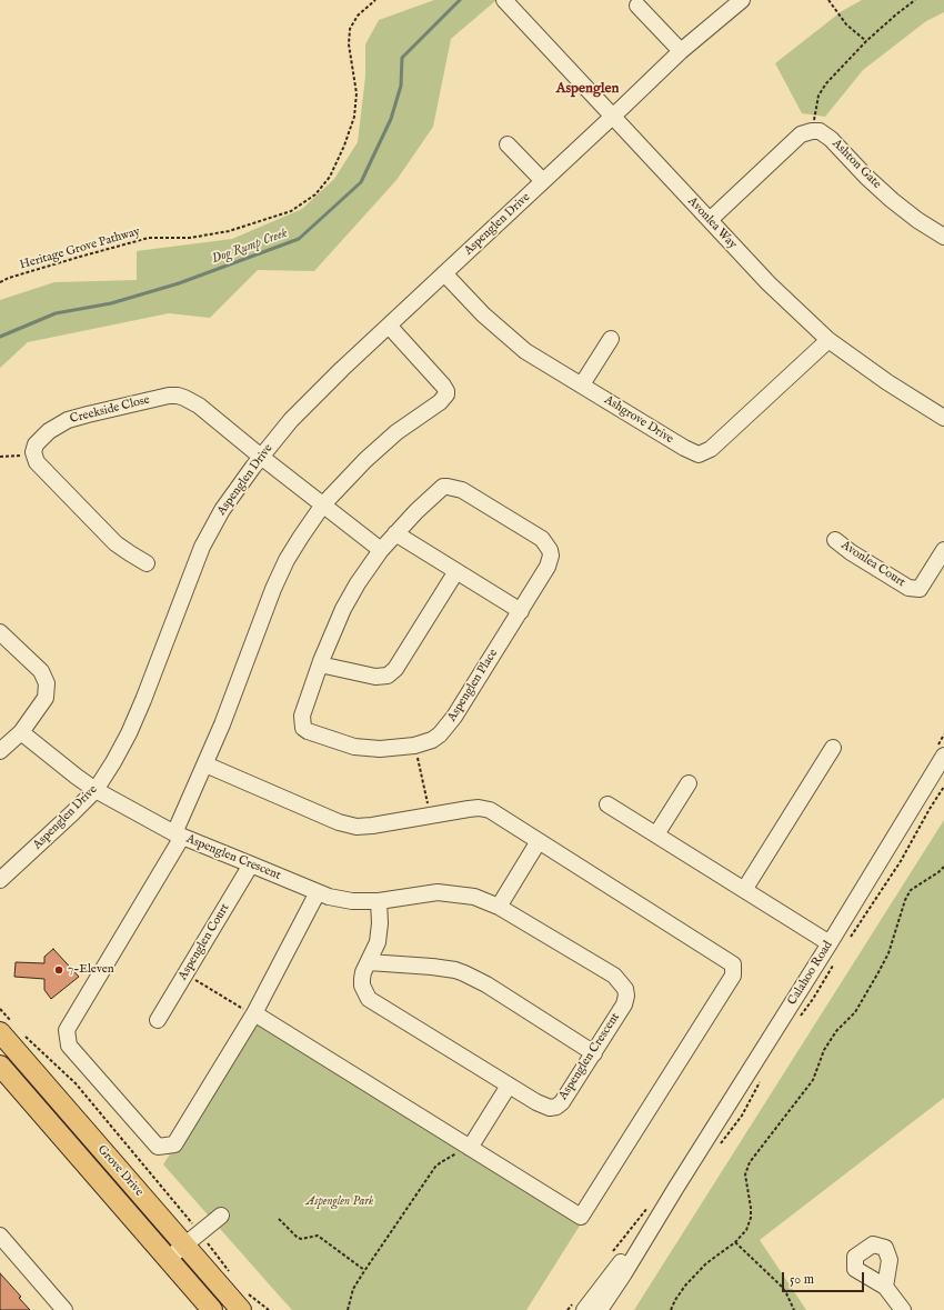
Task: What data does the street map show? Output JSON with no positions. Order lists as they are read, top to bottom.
{
  "streets": {
    "main road": ["Grove Drive"],
    "street": [
      "Ashton Gate",
      "Avonlea Way",
      "Aspenglen Drive",
      "Creekside Close",
      "Ashgrove Drive",
      "Avonlea Court",
      "Aspenglen Place",
      "Aspenglen Crescent",
      "Aspenglen Court",
      "Calahoo Road"
    ],
    "path": ["Heritage Grove Pathway"]
  },
  "crossings": [
    ["Avonlea Way", "Aspenglen Drive"],
    ["Avonlea Way", "Ashgrove Drive"],
    ["Aspenglen Drive", "Creekside Close"],
    ["Aspenglen Drive", "Ashgrove Drive"],
    ["Aspenglen Drive", "Aspenglen Crescent"],
    ["Aspenglen Crescent", "Aspenglen Court"]
  ],
  "districts": ["Aspenglen"],
  "water": ["Dog Rump Creek"],
  "parks": ["Aspenglen Park"],
  "places": ["7-Eleven"],
  "scale_bar": "50 m"
}
